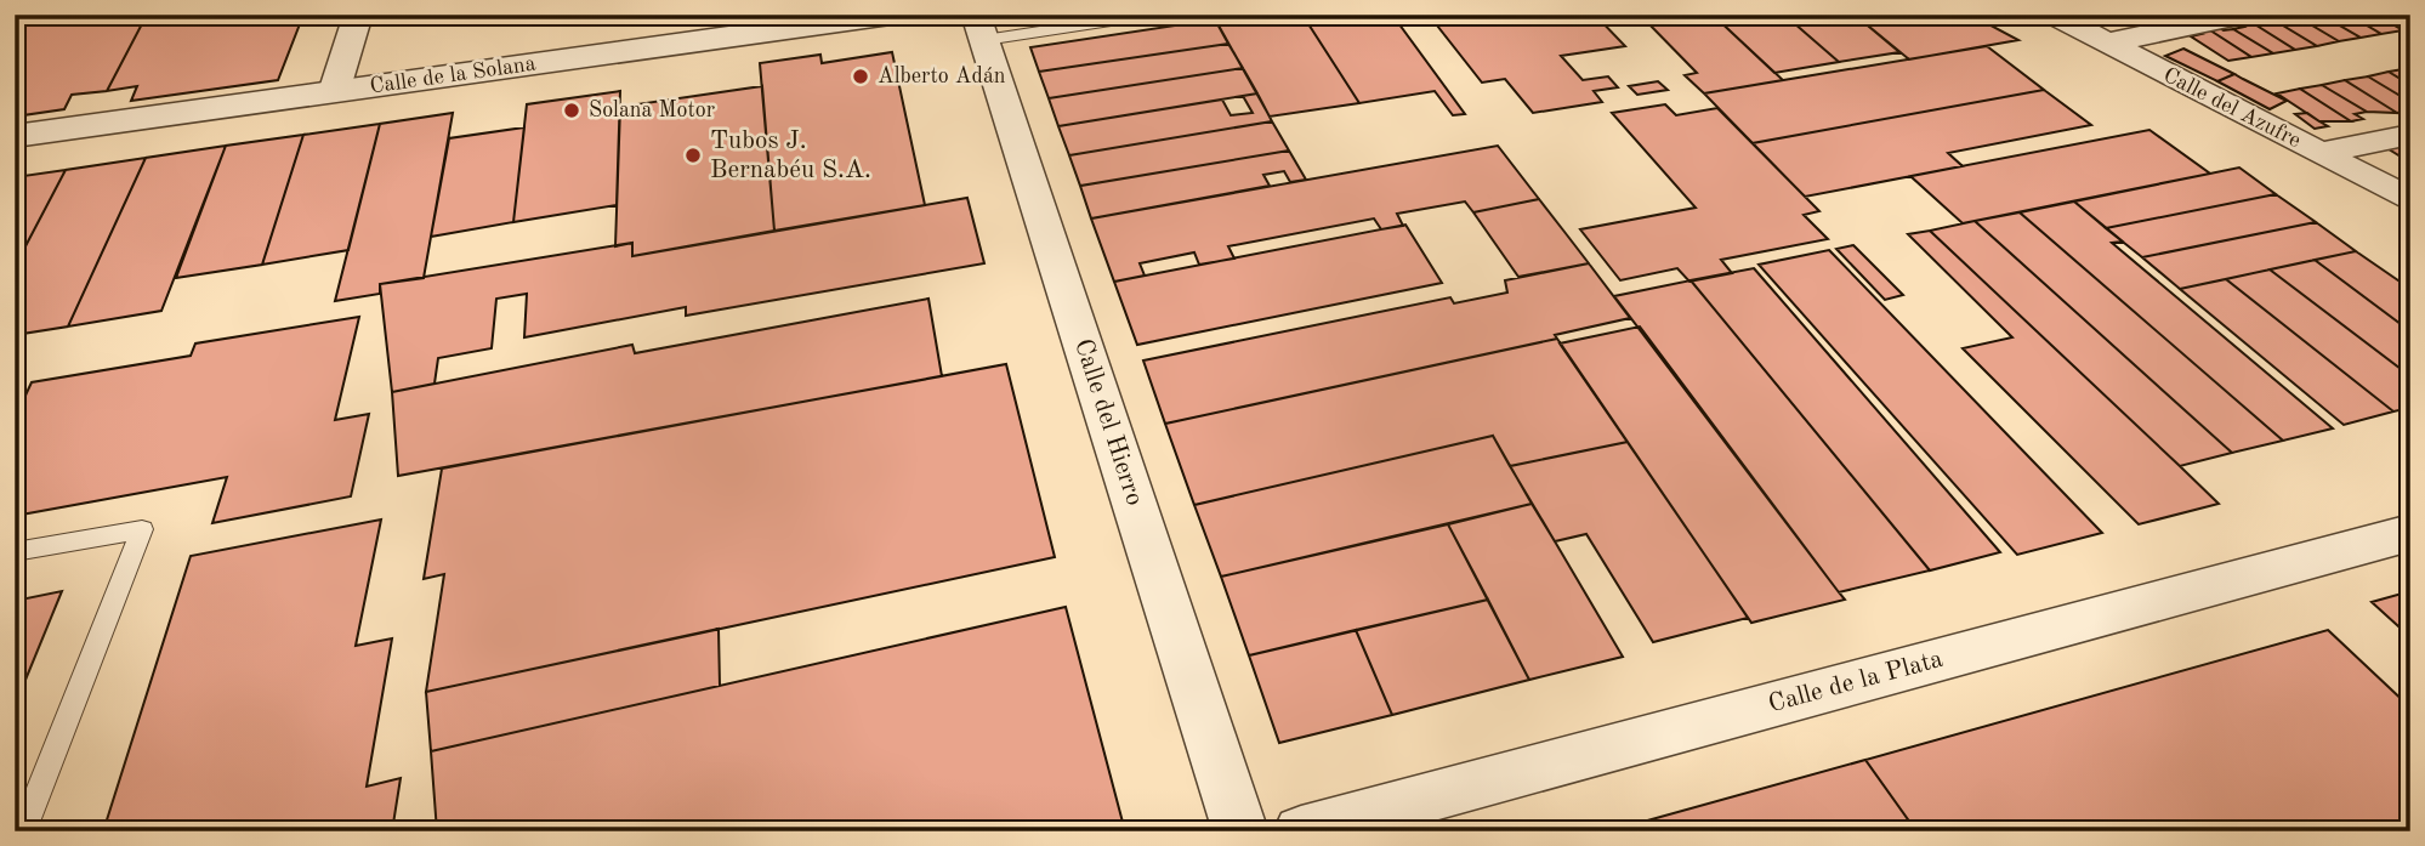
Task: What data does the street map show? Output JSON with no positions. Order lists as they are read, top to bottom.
{
  "streets": {
    "street": [
      "Calle de la Solana",
      "Calle del Azufre",
      "Calle del Hierro",
      "Calle de la Plata"
    ]
  },
  "places": ["Alberto Adán", "Solana Motor", "Tubos J. Bernabéu S.A."]
}
